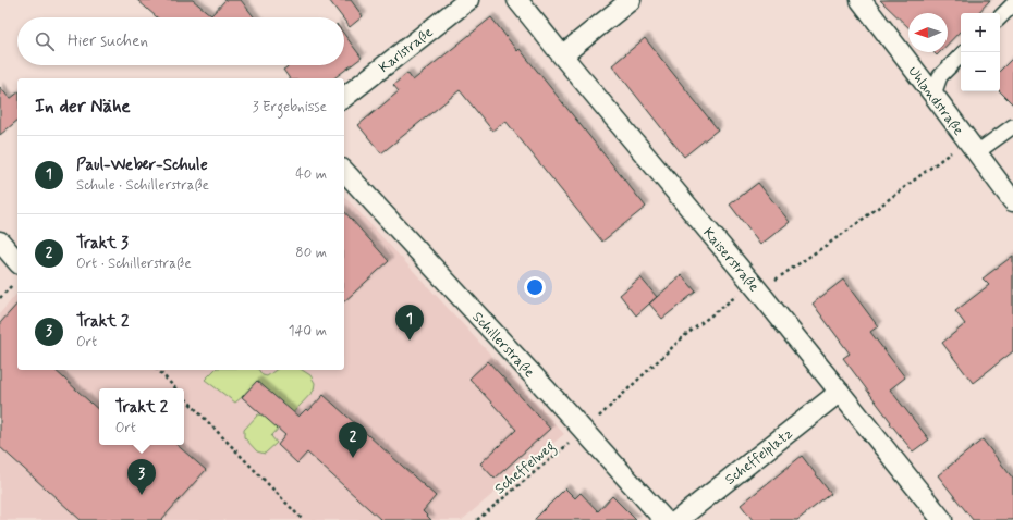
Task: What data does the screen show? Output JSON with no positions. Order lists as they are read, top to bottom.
{
  "streets": {
    "street": [
      "Karlstraße",
      "Uhlandstraße",
      "Kaiserstraße",
      "Schillerstraße",
      "Scheffelplatz"
    ],
    "path": ["Scheffelweg"]
  },
  "crossings": [
    ["Uhlandstraße", "Scheffelweg"],
    ["Kaiserstraße", "Scheffelplatz"],
    ["Kaiserstraße", "Scheffelweg"],
    ["Schillerstraße", "Scheffelweg"]
  ],
  "north": "left",
  "page": {
    "map_buttons": ["+", "−"],
    "search": "Hier suchen",
    "heading": ["In der Nähe", "3 Ergebnisse"],
    "list": [
      {
        "mark": "1",
        "name": "Paul-Weber-Schule",
        "note": "Schule · Schillerstraße",
        "value": "40 m"
      },
      {
        "mark": "2",
        "name": "Trakt 3",
        "note": "Ort · Schillerstraße",
        "value": "80 m"
      },
      {
        "mark": "3",
        "name": "Trakt 2",
        "note": "Ort",
        "value": "140 m"
      }
    ],
    "pins": ["1", "2", "3"],
    "popup": ["Trakt 2", "Ort"]
  }
}
